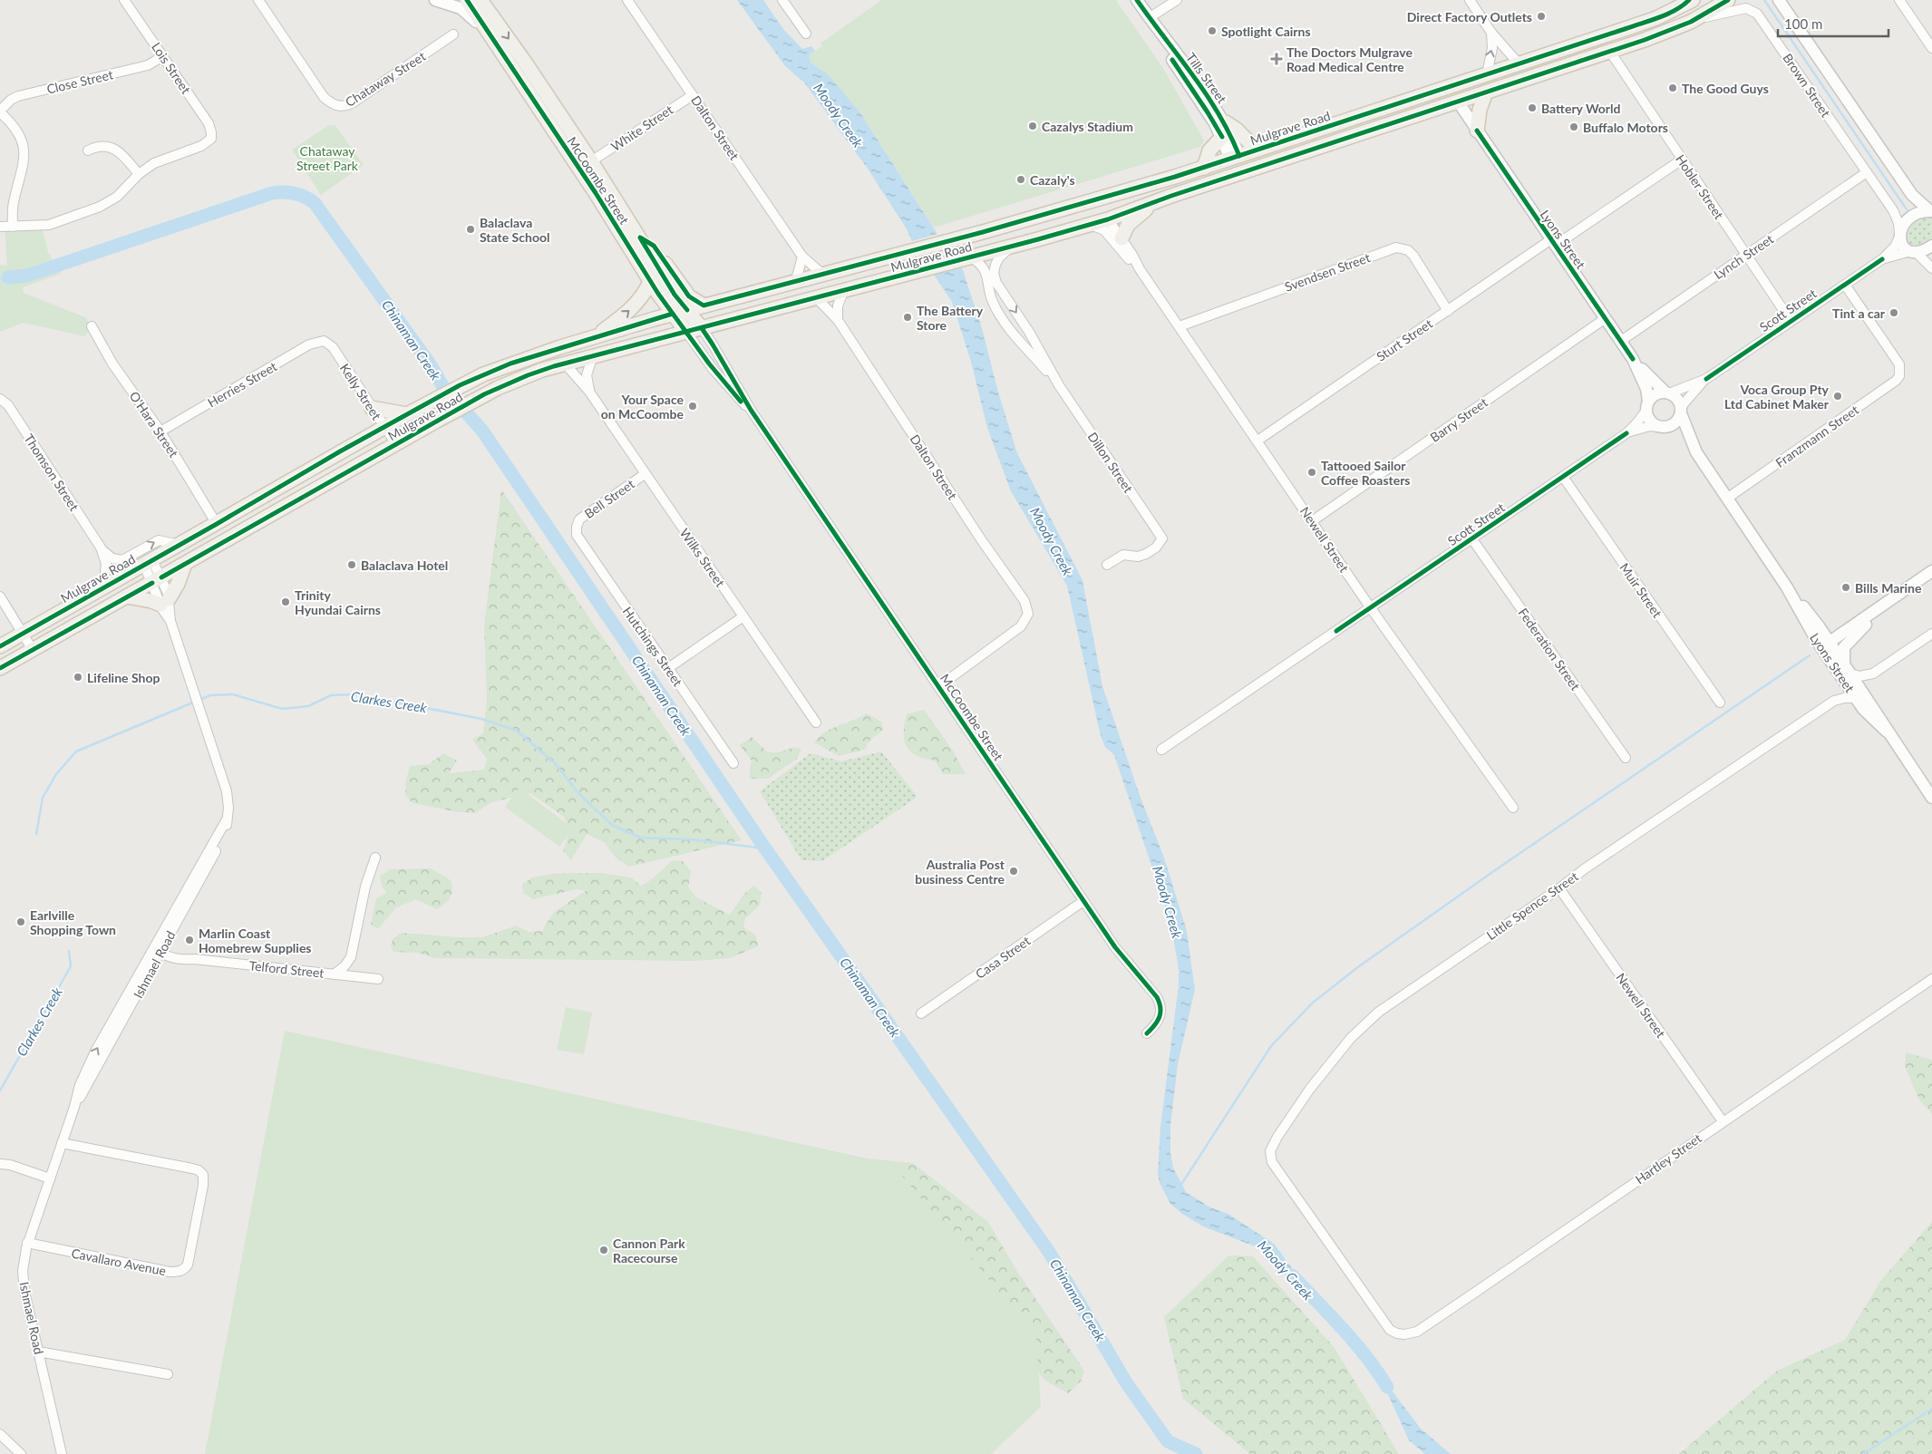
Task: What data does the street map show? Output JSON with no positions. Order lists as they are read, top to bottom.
{
  "streets": {
    "main road": ["Mulgrave Road", "McCoombe Street"],
    "street": [
      "Lois Street",
      "Tills Street",
      "Chataway Street",
      "Close Street",
      "Brown Street",
      "White Street",
      "Dalton Street",
      "Hobler Street",
      "Lyons Street",
      "Lynch Street",
      "Svendsen Street",
      "Scott Street",
      "Sturt Street",
      "Herries Street",
      "Kelly Street",
      "Barry Street",
      "O'Hara Street",
      "Franzmann Street",
      "Dillon Street",
      "Thomson Street",
      "Bell Street",
      "Newell Street",
      "Wilks Street",
      "Muir Street",
      "Hutchings Street",
      "Federation Street",
      "Little Spence Street",
      "Casa Street",
      "Ishmael Road",
      "Telford Street",
      "Hartley Street",
      "Cavallaro Avenue"
    ]
  },
  "crossings": [
    ["Lois Street", "Close Street"],
    ["Tills Street", "Mulgrave Road"],
    ["Brown Street", "Mulgrave Road"],
    ["Brown Street", "Lynch Street"],
    ["Brown Street", "Scott Street"],
    ["White Street", "Dalton Street"],
    ["White Street", "McCoombe Street"],
    ["Dalton Street", "Mulgrave Road"],
    ["Dalton Street", "McCoombe Street"],
    ["Mulgrave Road", "McCoombe Street"],
    ["Mulgrave Road", "Hobler Street"],
    ["Mulgrave Road", "Lyons Street"],
    ["Mulgrave Road", "Kelly Street"],
    ["Mulgrave Road", "O'Hara Street"],
    ["Mulgrave Road", "Dillon Street"],
    ["Mulgrave Road", "Thomson Street"],
    ["Mulgrave Road", "Newell Street"],
    ["Mulgrave Road", "Wilks Street"],
    ["Mulgrave Road", "Ishmael Road"],
    ["McCoombe Street", "Casa Street"],
    ["Hobler Street", "Lynch Street"],
    ["Hobler Street", "Scott Street"],
    ["Hobler Street", "Sturt Street"],
    ["Lyons Street", "Lynch Street"],
    ["Lyons Street", "Scott Street"],
    ["Lyons Street", "Sturt Street"],
    ["Lyons Street", "Barry Street"],
    ["Lyons Street", "Franzmann Street"],
    ["Lyons Street", "Little Spence Street"],
    ["Svendsen Street", "Sturt Street"],
    ["Svendsen Street", "Newell Street"],
    ["Scott Street", "Franzmann Street"],
    ["Scott Street", "Newell Street"],
    ["Scott Street", "Muir Street"],
    ["Scott Street", "Federation Street"],
    ["Sturt Street", "Newell Street"],
    ["Herries Street", "Kelly Street"],
    ["Herries Street", "O'Hara Street"],
    ["Barry Street", "Newell Street"],
    ["Bell Street", "Wilks Street"],
    ["Bell Street", "Hutchings Street"],
    ["Newell Street", "Little Spence Street"],
    ["Newell Street", "Hartley Street"],
    ["Little Spence Street", "Hartley Street"],
    ["Ishmael Road", "Telford Street"],
    ["Ishmael Road", "Cavallaro Avenue"]
  ],
  "water": ["Moody Creek", "Chinaman Creek", "Clarkes Creek"],
  "parks": ["Chataway Street Park"],
  "places": {
    "other": [
      "Direct Factory Outlets",
      "Spotlight Cairns",
      "The Good Guys",
      "Battery World",
      "Cazalys Stadium",
      "Buffalo Motors",
      "Cazaly's",
      "Balaclava State School",
      "Tint a car",
      "The Battery Store",
      "Voca Group Pty Ltd Cabinet Maker",
      "Your Space on McCoombe",
      "Tattooed Sailor Coffee Roasters",
      "Balaclava Hotel",
      "Bills Marine",
      "Trinity Hyundai Cairns",
      "Lifeline Shop",
      "Australia Post business Centre",
      "Earlville Shopping Town",
      "Marlin Coast Homebrew Supplies",
      "Cannon Park Racecourse"
    ],
    "health": ["The Doctors Mulgrave Road Medical Centre"]
  },
  "scale_bar": "100 m"
}
